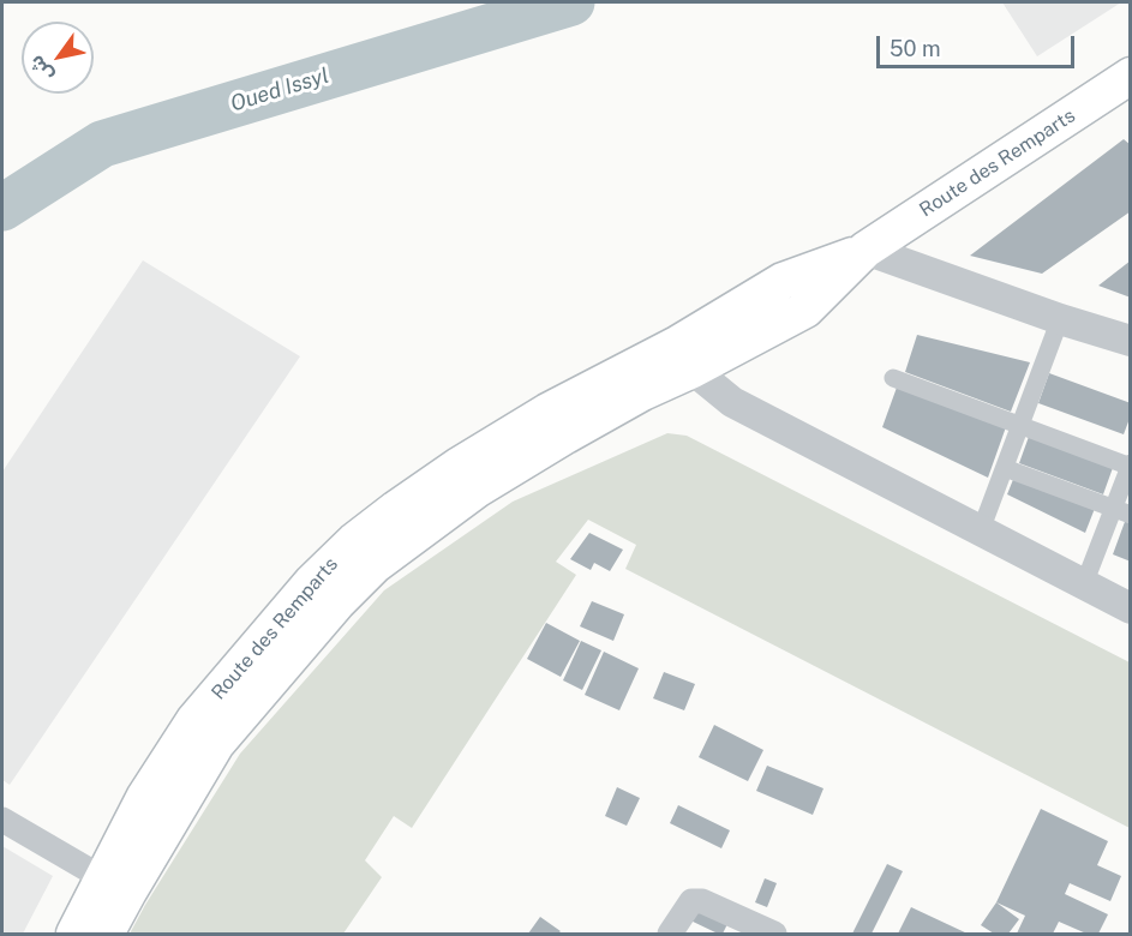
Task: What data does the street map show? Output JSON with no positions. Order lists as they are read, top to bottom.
{
  "streets": {
    "main road": ["Route des Remparts"]
  },
  "water": ["Oued Issyl"],
  "scale_bar": "50 m",
  "north": "bottom left"
}
